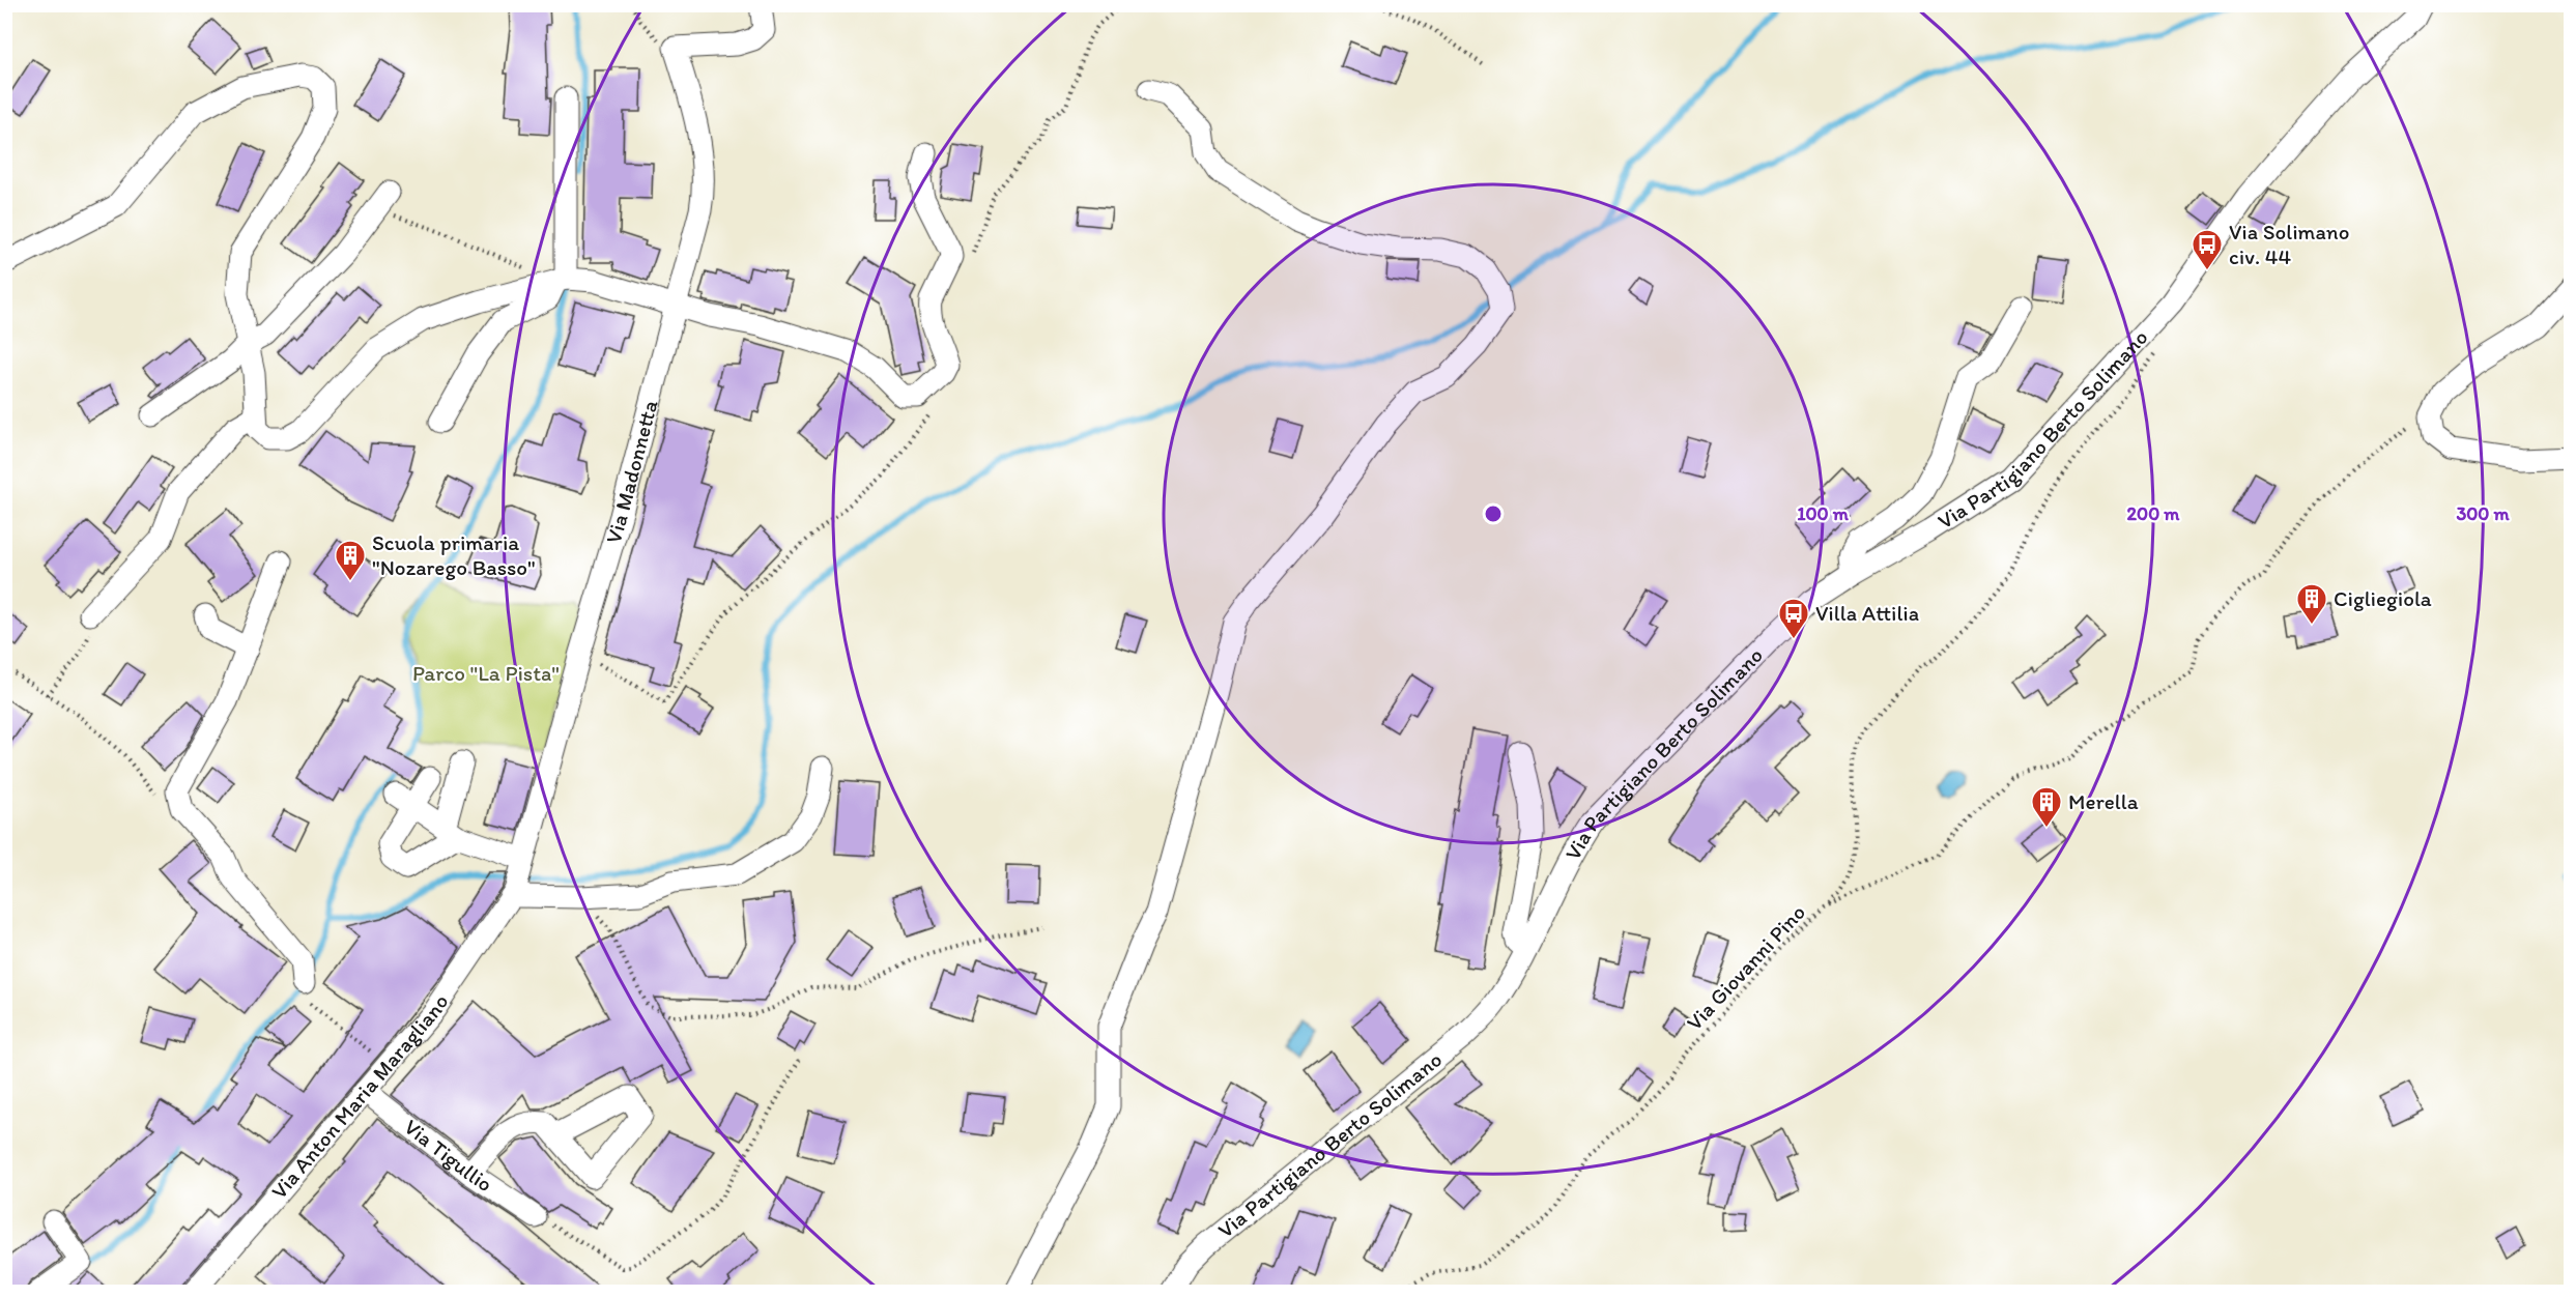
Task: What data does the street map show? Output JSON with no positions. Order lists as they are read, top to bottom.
{
  "streets": {
    "street": [
      "Via Partigiano Berto Solimano",
      "Via Madonnetta",
      "Via Anton Maria Maragliano",
      "Via Tigullio"
    ],
    "path": ["Via Giovanni Pino"]
  },
  "crossings": [
    ["Via Madonnetta", "Via Anton Maria Maragliano"],
    ["Via Anton Maria Maragliano", "Via Tigullio"]
  ],
  "parks": ["Parco \"La Pista\""],
  "places": {
    "bus stop": ["Via Solimano civ. 44", "Villa Attilia"],
    "building": ["Scuola primaria \"Nozarego Basso\"", "Cigliegiola", "Merella"]
  },
  "rings": ["100 m", "200 m", "300 m"]
}
